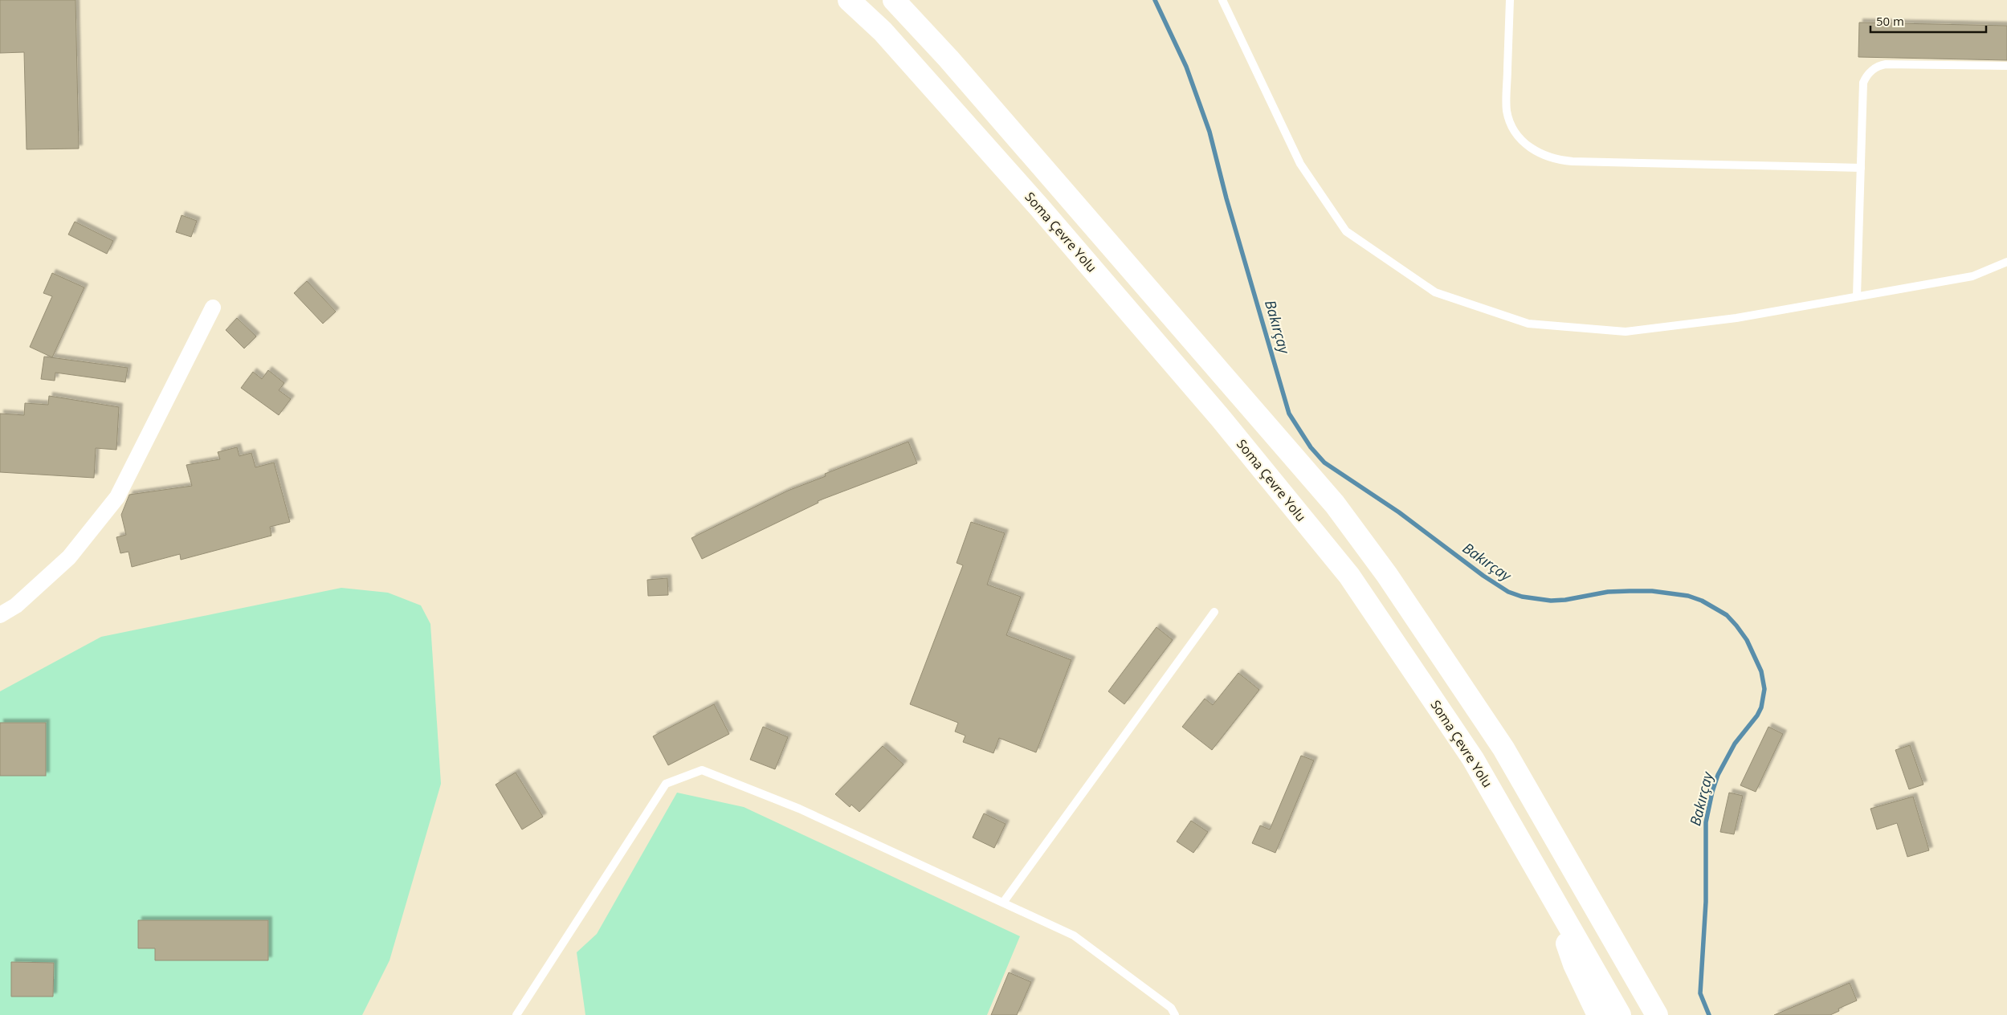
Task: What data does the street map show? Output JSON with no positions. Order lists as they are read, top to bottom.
{
  "streets": {
    "highway": ["Soma Çevre Yolu"]
  },
  "water": ["Bakırçay"],
  "scale_bar": "50 m"
}
